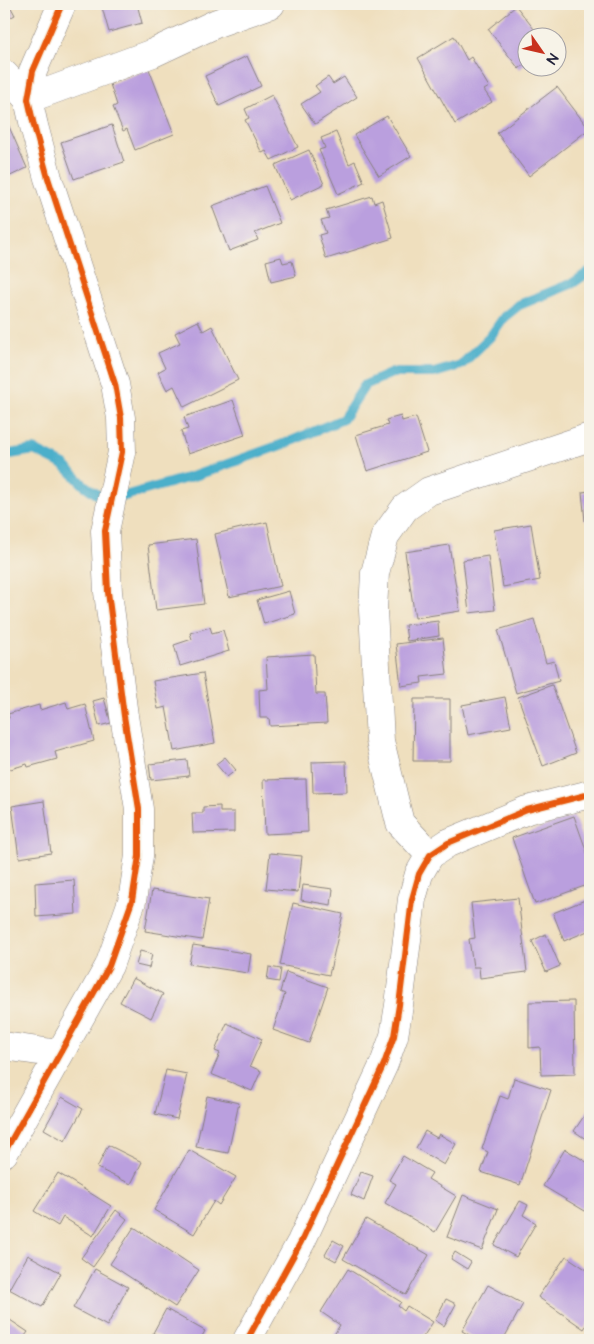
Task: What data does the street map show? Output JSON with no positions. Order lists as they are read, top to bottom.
{
  "north": "bottom right"
}
